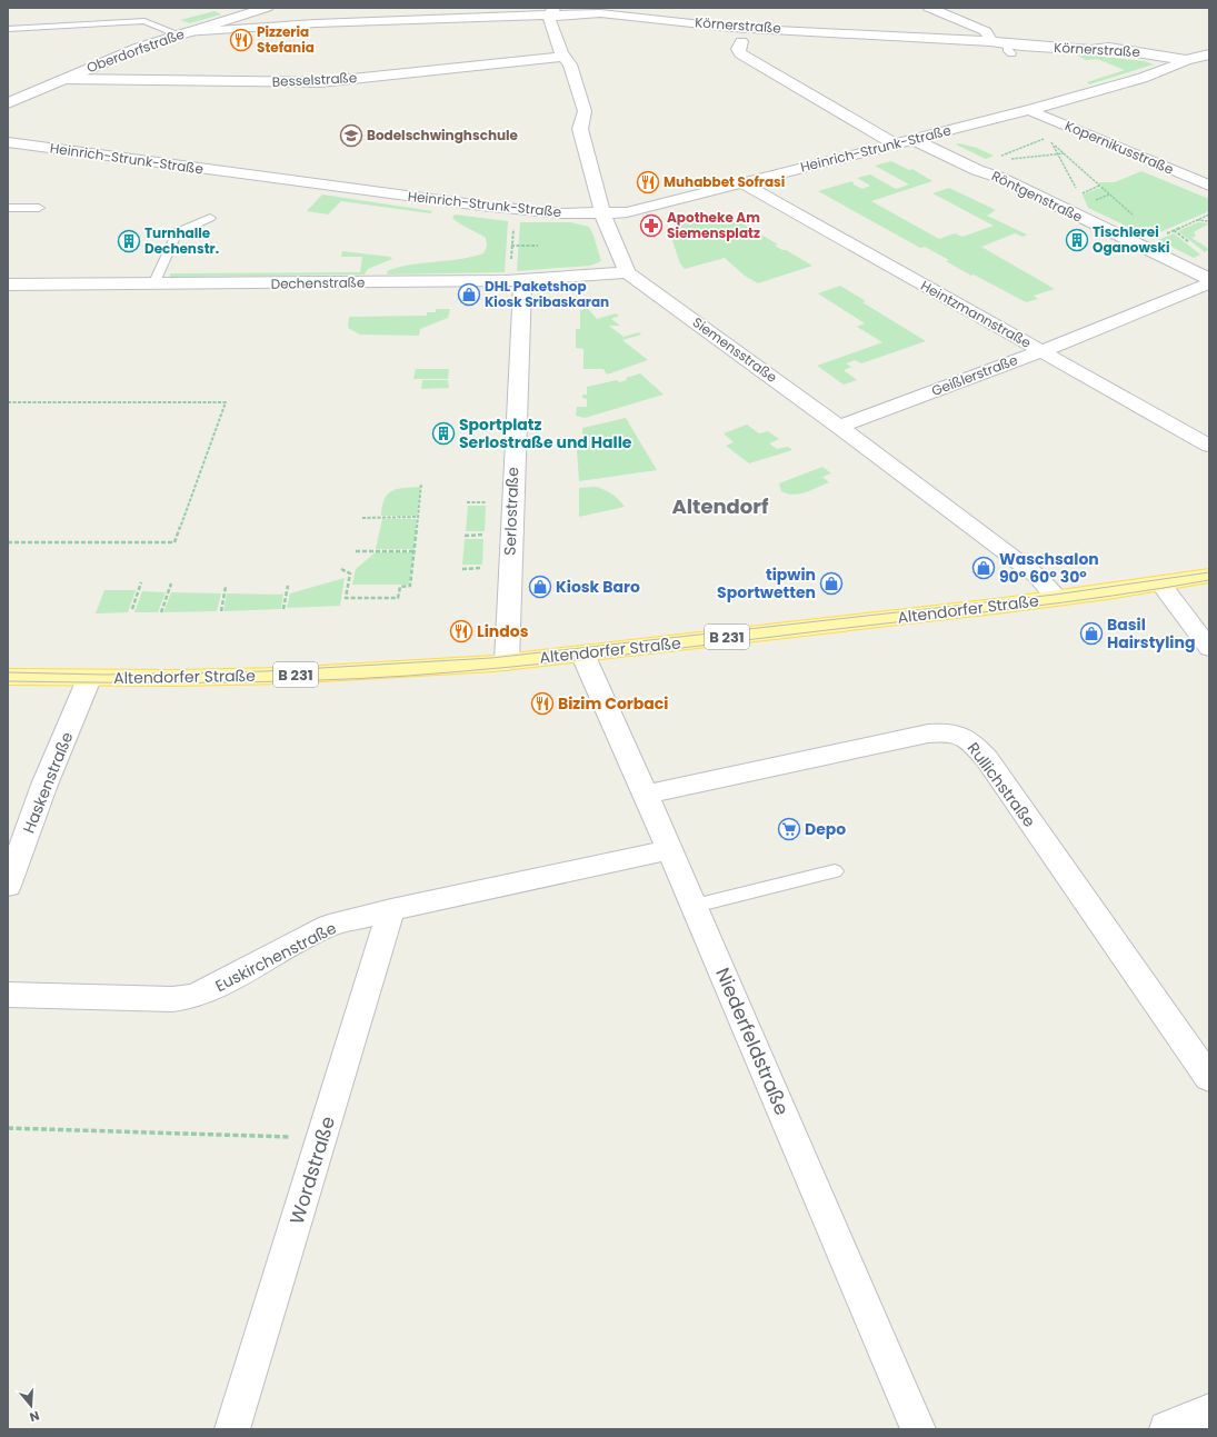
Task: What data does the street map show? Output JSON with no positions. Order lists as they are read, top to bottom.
{
  "streets": {
    "main road": ["Altendorfer Straße", "B 231"],
    "street": [
      "Körnerstraße",
      "Oberdorfstraße",
      "Besselstraße",
      "Kopernikusstraße",
      "Heinrich-Strunk-Straße",
      "Röntgenstraße",
      "Dechenstraße",
      "Heintzmannstraße",
      "Siemensstraße",
      "Geißlerstraße",
      "Serlostraße",
      "Haskenstraße",
      "Rullichstraße",
      "Euskirchenstraße",
      "Niederfeldstraße",
      "Wordstraße"
    ]
  },
  "crossings": [
    ["Körnerstraße", "Oberdorfstraße"],
    ["Körnerstraße", "Heinrich-Strunk-Straße"],
    ["Oberdorfstraße", "Besselstraße"],
    ["Kopernikusstraße", "Heinrich-Strunk-Straße"],
    ["Heinrich-Strunk-Straße", "Röntgenstraße"],
    ["Heinrich-Strunk-Straße", "Heintzmannstraße"],
    ["Dechenstraße", "Siemensstraße"],
    ["Dechenstraße", "Serlostraße"],
    ["Heintzmannstraße", "Geißlerstraße"],
    ["Siemensstraße", "Geißlerstraße"],
    ["Siemensstraße", "Altendorfer Straße"],
    ["Serlostraße", "Altendorfer Straße"],
    ["Altendorfer Straße", "Haskenstraße"],
    ["Altendorfer Straße", "Niederfeldstraße"],
    ["Rullichstraße", "Niederfeldstraße"],
    ["Euskirchenstraße", "Niederfeldstraße"],
    ["Euskirchenstraße", "Wordstraße"]
  ],
  "districts": ["Altendorf"],
  "places": {
    "restaurant": [
      "Pizzeria Stefania",
      "Muhabbet Sofrasi",
      "Lindos",
      "Bizim Corbaci"
    ],
    "school or university": ["Bodelschwinghschule"],
    "pharmacy": ["Apotheke Am Siemensplatz"],
    "building": ["Tischlerei Oganowski", "Turnhalle Dechenstr.", "Sportplatz Serlostraße und Halle"],
    "shop": [
      "DHL Paketshop Kiosk Sribaskaran",
      "Waschsalon 90° 60° 30°",
      "tipwin Sportwetten",
      "Kiosk Baro",
      "Basil Hairstyling"
    ],
    "supermarket": ["Depo"]
  },
  "north": "bottom"
}
